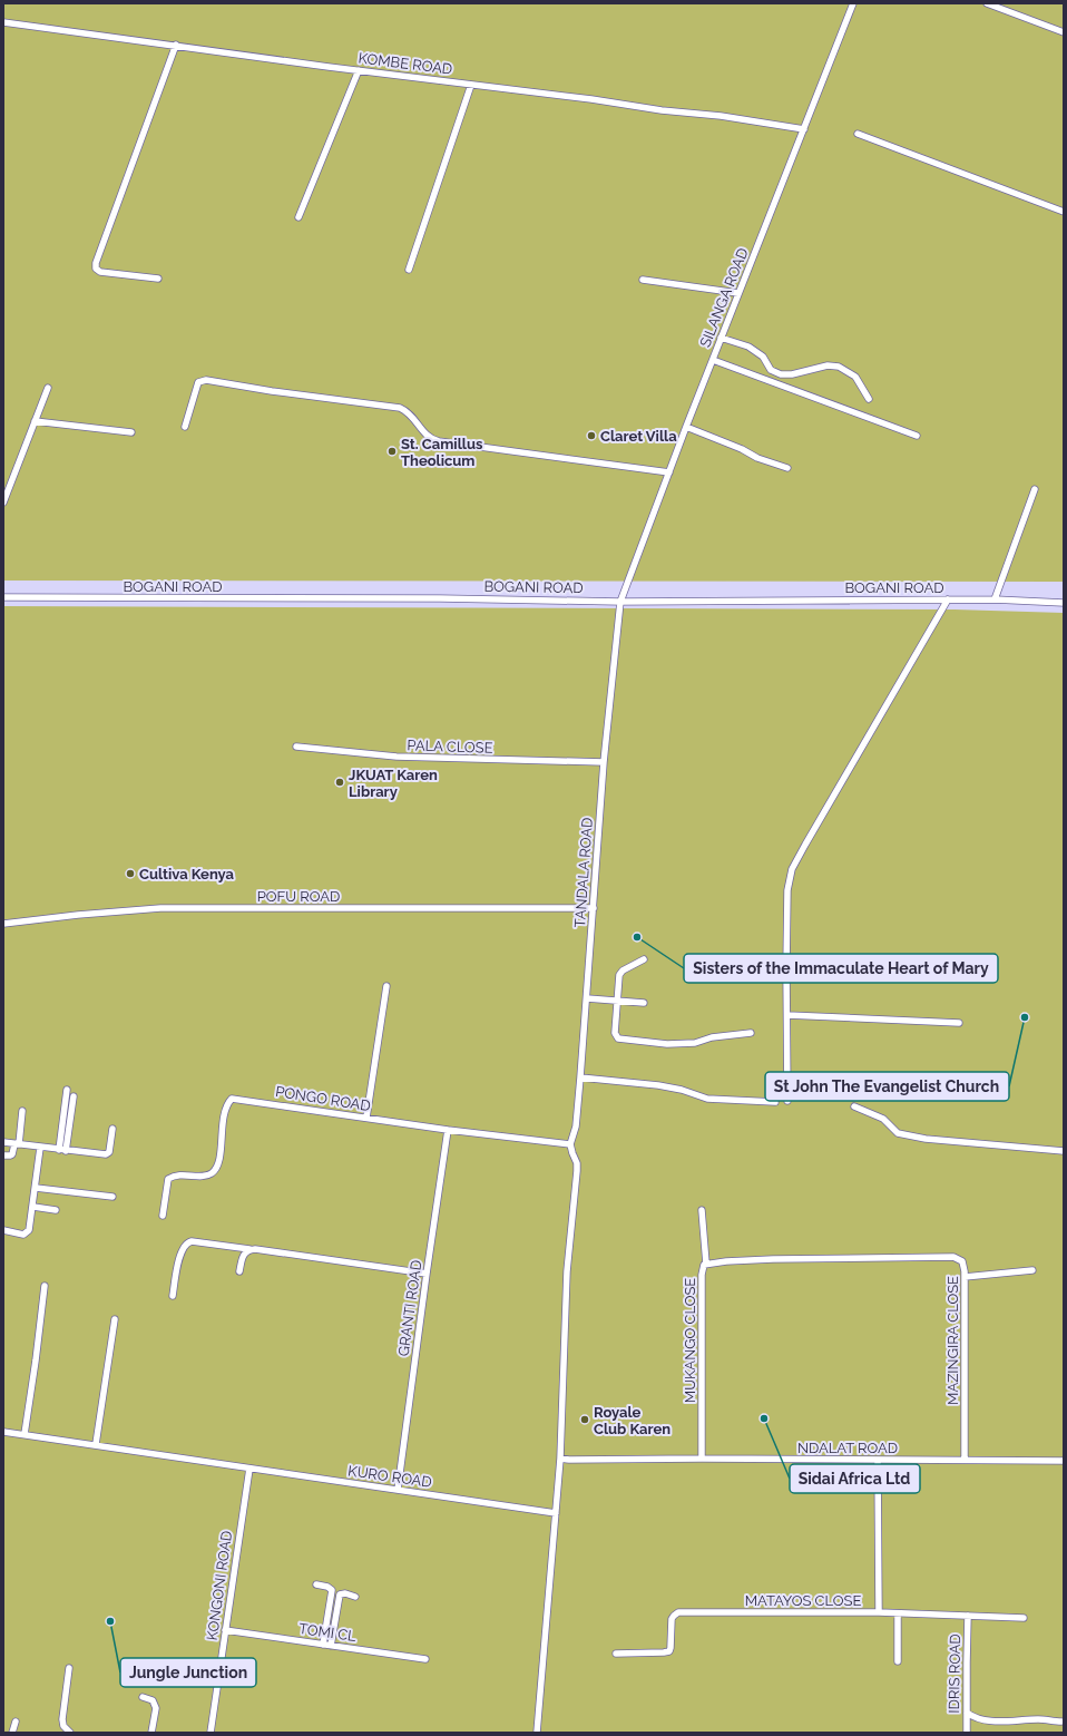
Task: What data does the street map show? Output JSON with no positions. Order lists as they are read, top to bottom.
{
  "streets": {
    "street": [
      "KOMBE ROAD",
      "SILANGA ROAD",
      "BOGANI ROAD",
      "PALA CLOSE",
      "TANDALA ROAD",
      "POFU ROAD",
      "PONGO ROAD",
      "GRANTI ROAD",
      "MUKANGO CLOSE",
      "MAZINGIRA CLOSE",
      "NDALAT ROAD",
      "KURO ROAD",
      "KONGONI ROAD",
      "MATAYOS CLOSE",
      "TOMI CL",
      "IDRIS ROAD"
    ]
  },
  "crossings": [
    ["KOMBE ROAD", "SILANGA ROAD"],
    ["SILANGA ROAD", "BOGANI ROAD"],
    ["SILANGA ROAD", "TANDALA ROAD"],
    ["BOGANI ROAD", "TANDALA ROAD"],
    ["PALA CLOSE", "TANDALA ROAD"],
    ["TANDALA ROAD", "POFU ROAD"],
    ["TANDALA ROAD", "PONGO ROAD"],
    ["PONGO ROAD", "GRANTI ROAD"],
    ["GRANTI ROAD", "KURO ROAD"],
    ["MUKANGO CLOSE", "MAZINGIRA CLOSE"],
    ["MUKANGO CLOSE", "NDALAT ROAD"],
    ["MAZINGIRA CLOSE", "NDALAT ROAD"],
    ["KURO ROAD", "KONGONI ROAD"],
    ["KONGONI ROAD", "TOMI CL"],
    ["MATAYOS CLOSE", "IDRIS ROAD"]
  ],
  "places": [
    "Claret Villa",
    "St. Camillus Theolicum",
    "JKUAT Karen Library",
    "Cultiva Kenya",
    "Sisters of the Immaculate Heart of Mary",
    "St John The Evangelist Church",
    "Sidai Africa Ltd",
    "Royale Club Karen",
    "Jungle Junction"
  ]
}
